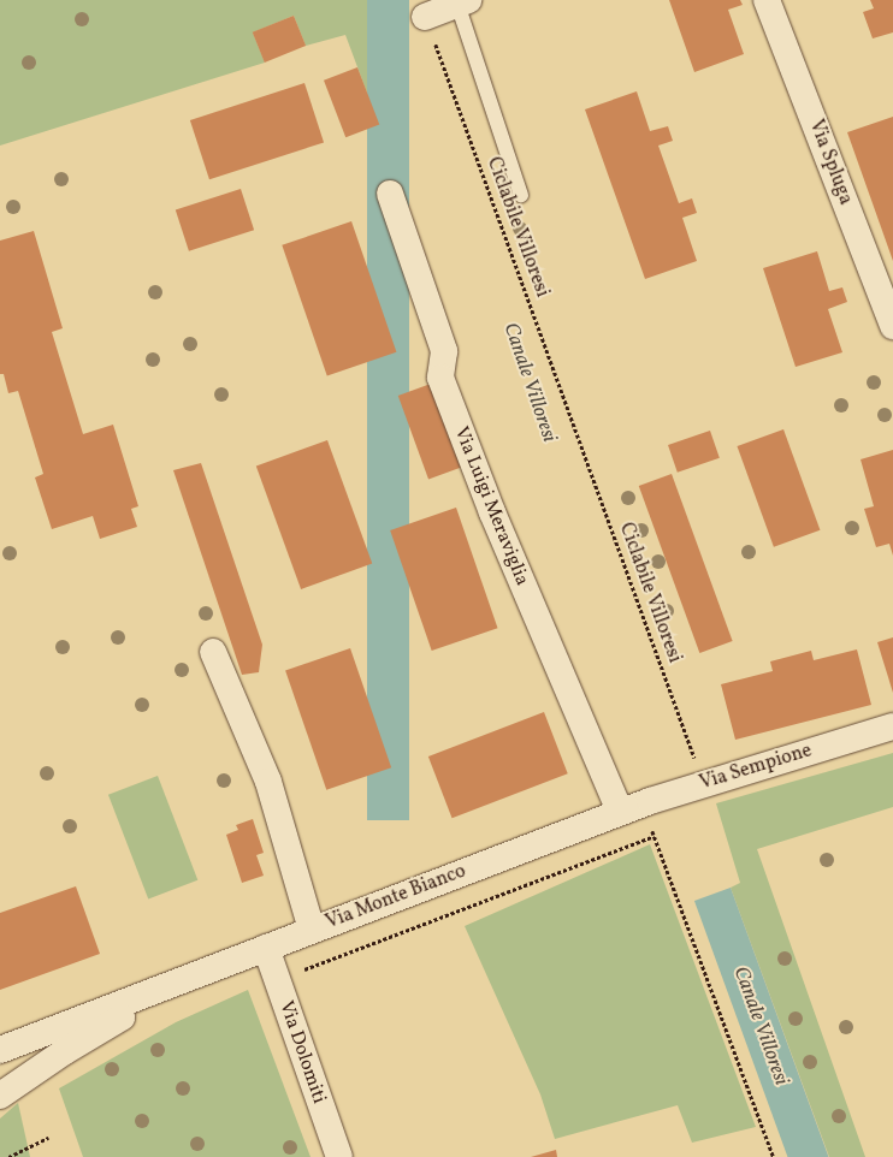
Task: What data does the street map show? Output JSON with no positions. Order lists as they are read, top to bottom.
{
  "streets": {
    "street": [
      "Via Spluga",
      "Via Luigi Meraviglia",
      "Via Sempione",
      "Via Monte Bianco",
      "Via Dolomiti"
    ],
    "path": ["Ciclabile Villoresi"]
  },
  "crossings": [
    ["Ciclabile Villoresi", "Via Sempione"],
    ["Via Luigi Meraviglia", "Via Sempione"],
    ["Via Luigi Meraviglia", "Via Monte Bianco"],
    ["Via Sempione", "Via Monte Bianco"],
    ["Via Monte Bianco", "Via Dolomiti"]
  ],
  "water": ["Canale Villoresi"]
}
